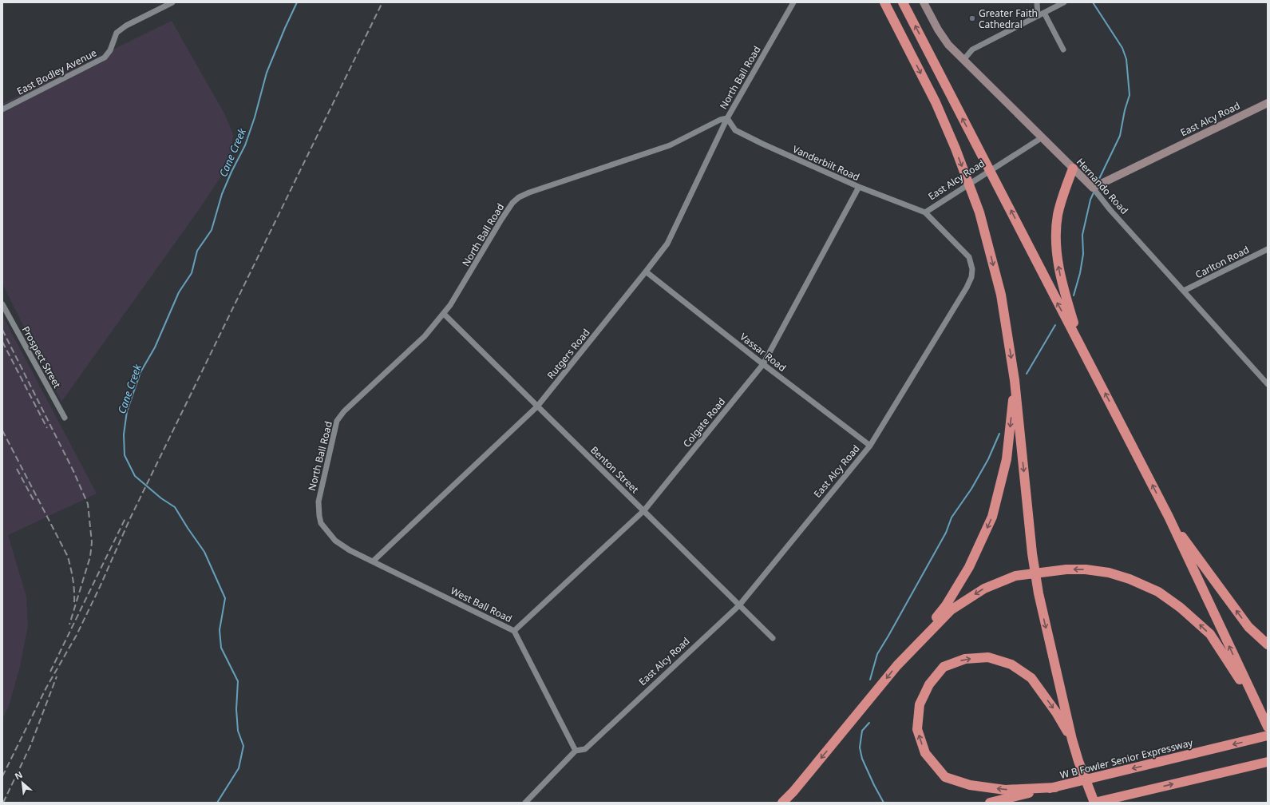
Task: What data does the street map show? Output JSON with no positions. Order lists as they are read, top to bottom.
{
  "streets": {
    "highway": ["W B Fowler Senior Expressway"],
    "main road": ["East Alcy Road", "Hernando Road"],
    "street": [
      "East Bodley Avenue",
      "North Ball Road",
      "Vanderbilt Road",
      "Carlton Road",
      "Vassar Road",
      "Rutgers Road",
      "Prospect Street",
      "Colgate Road",
      "Benton Street",
      "West Ball Road"
    ]
  },
  "crossings": [
    ["North Ball Road", "Vanderbilt Road"],
    ["North Ball Road", "Rutgers Road"],
    ["North Ball Road", "Benton Street"],
    ["North Ball Road", "West Ball Road"],
    ["East Alcy Road", "Vanderbilt Road"],
    ["East Alcy Road", "Hernando Road"],
    ["East Alcy Road", "Vassar Road"],
    ["East Alcy Road", "Benton Street"],
    ["East Alcy Road", "West Ball Road"],
    ["Vanderbilt Road", "Rutgers Road"],
    ["Vanderbilt Road", "Colgate Road"],
    ["Hernando Road", "Carlton Road"],
    ["Vassar Road", "Rutgers Road"],
    ["Vassar Road", "Colgate Road"],
    ["Rutgers Road", "Benton Street"],
    ["Rutgers Road", "West Ball Road"],
    ["Colgate Road", "Benton Street"],
    ["Colgate Road", "West Ball Road"]
  ],
  "water": ["Cane Creek"],
  "places": ["Greater Faith Cathedral"],
  "north": "top left"
}
